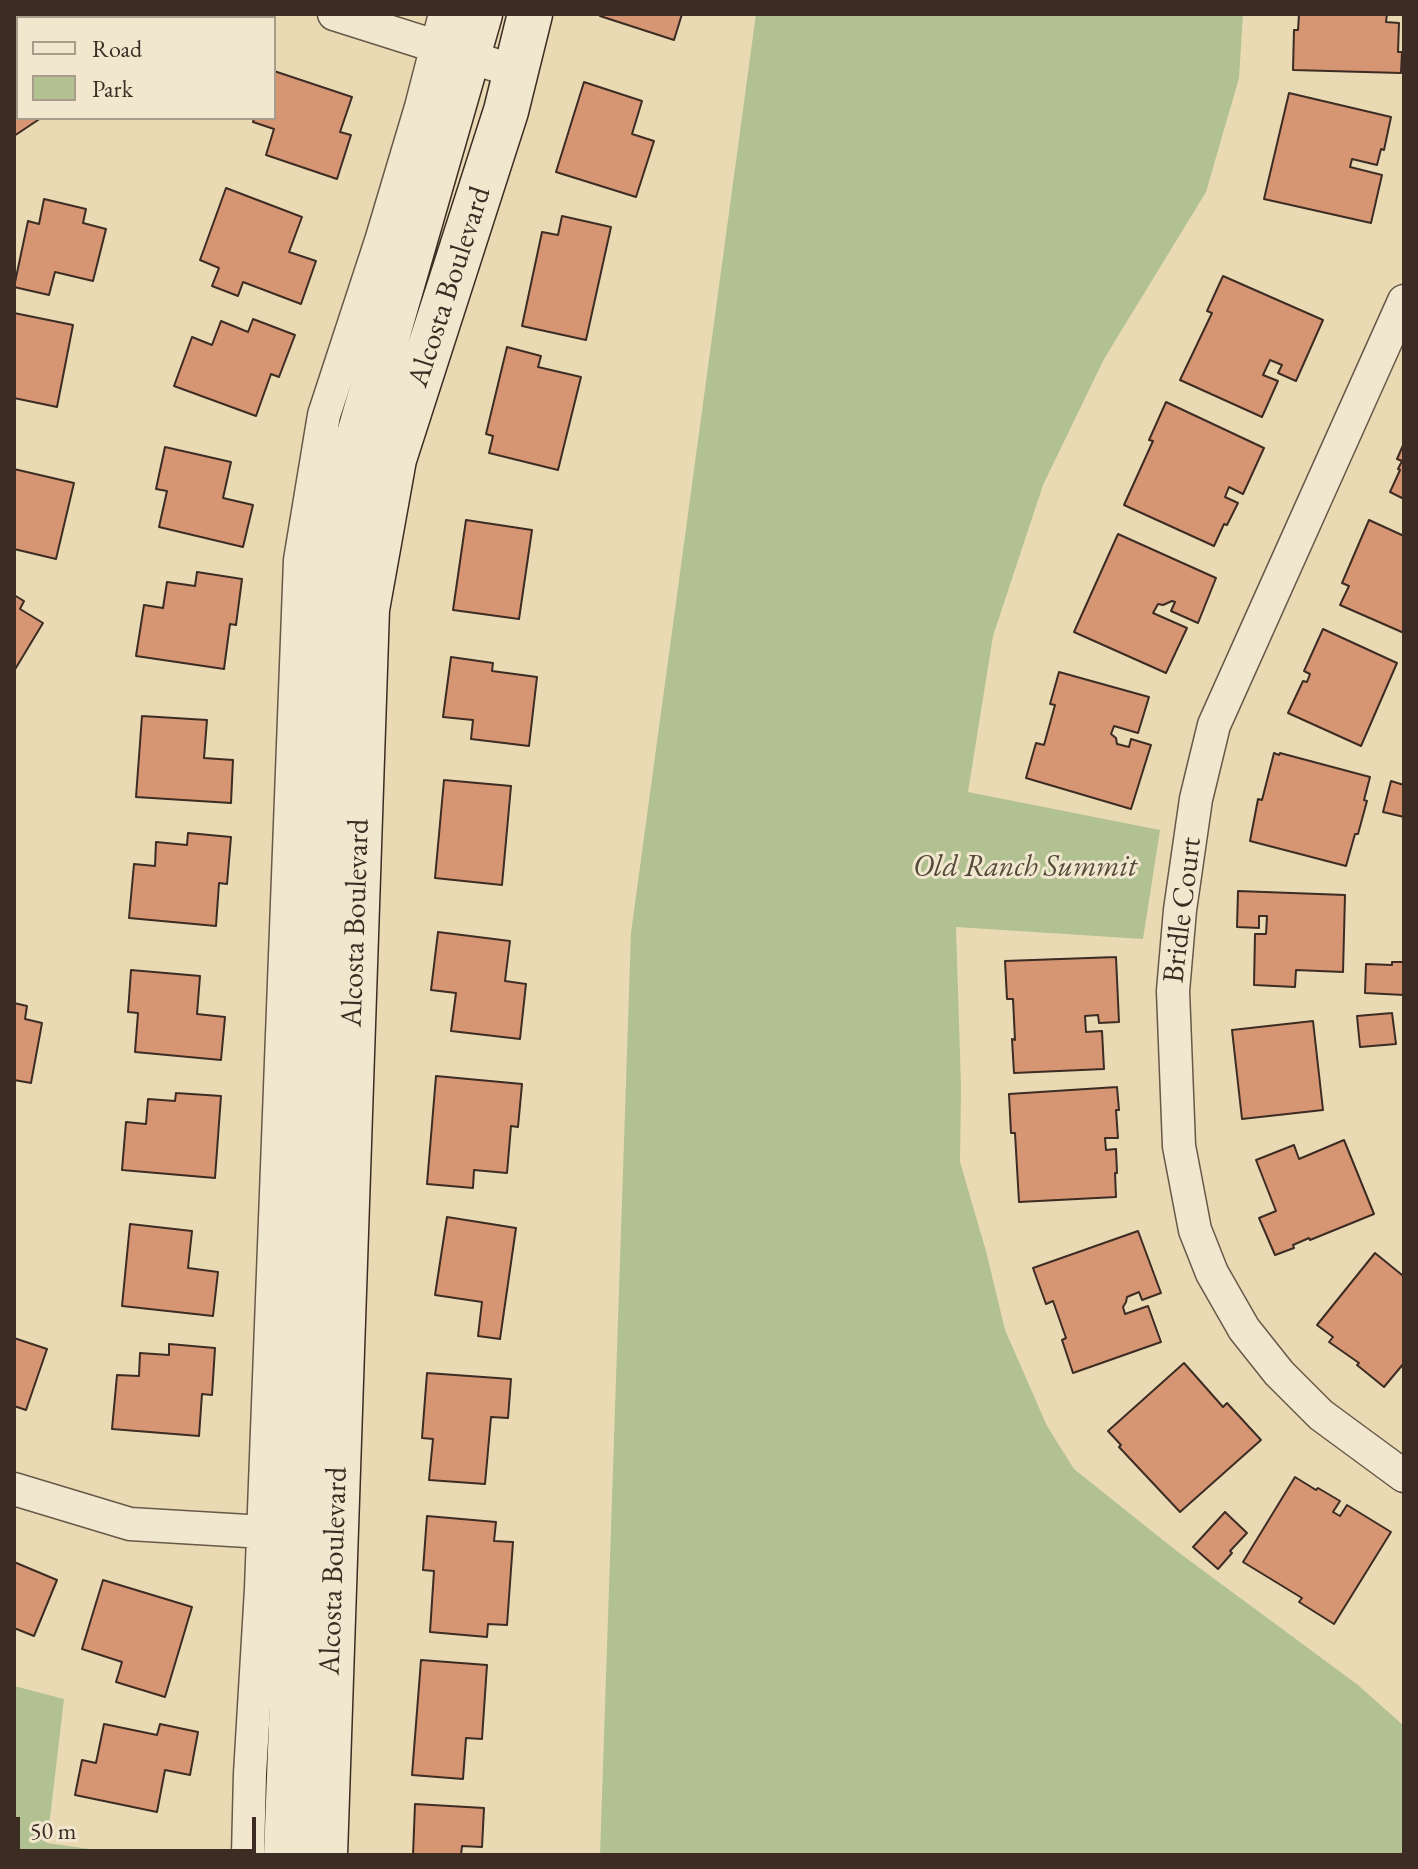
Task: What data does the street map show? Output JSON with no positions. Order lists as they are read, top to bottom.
{
  "streets": {
    "main road": ["Alcosta Boulevard"],
    "street": ["Bridle Court"]
  },
  "parks": ["Old Ranch Summit"],
  "legend": ["Road", "Park"],
  "scale_bar": "50 m"
}
